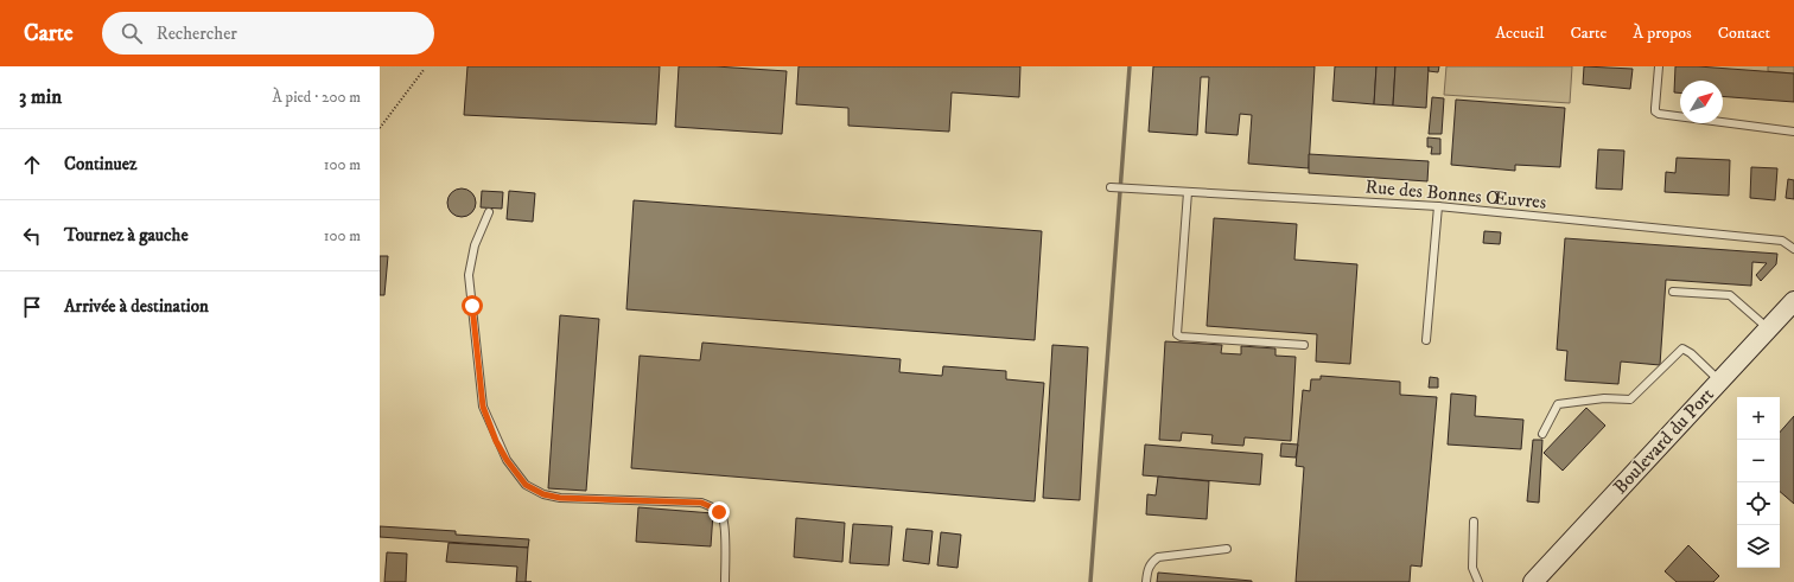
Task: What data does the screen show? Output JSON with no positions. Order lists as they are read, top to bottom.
{
  "streets": {
    "main road": ["Boulevard du Port"],
    "lane": ["Rue des Bonnes Œuvres"]
  },
  "north": "top right",
  "page": {
    "header": "Carte",
    "search": "Rechercher",
    "nav": [
      "Accueil",
      "Carte",
      "À propos",
      "Contact"
    ],
    "heading": ["3 min", "À pied · 200 m"],
    "list": [
      ["Continuez", "100 m"],
      ["Tournez à gauche", "100 m"],
      "Arrivée à destination"
    ],
    "map_buttons": ["+", "−"]
  }
}
